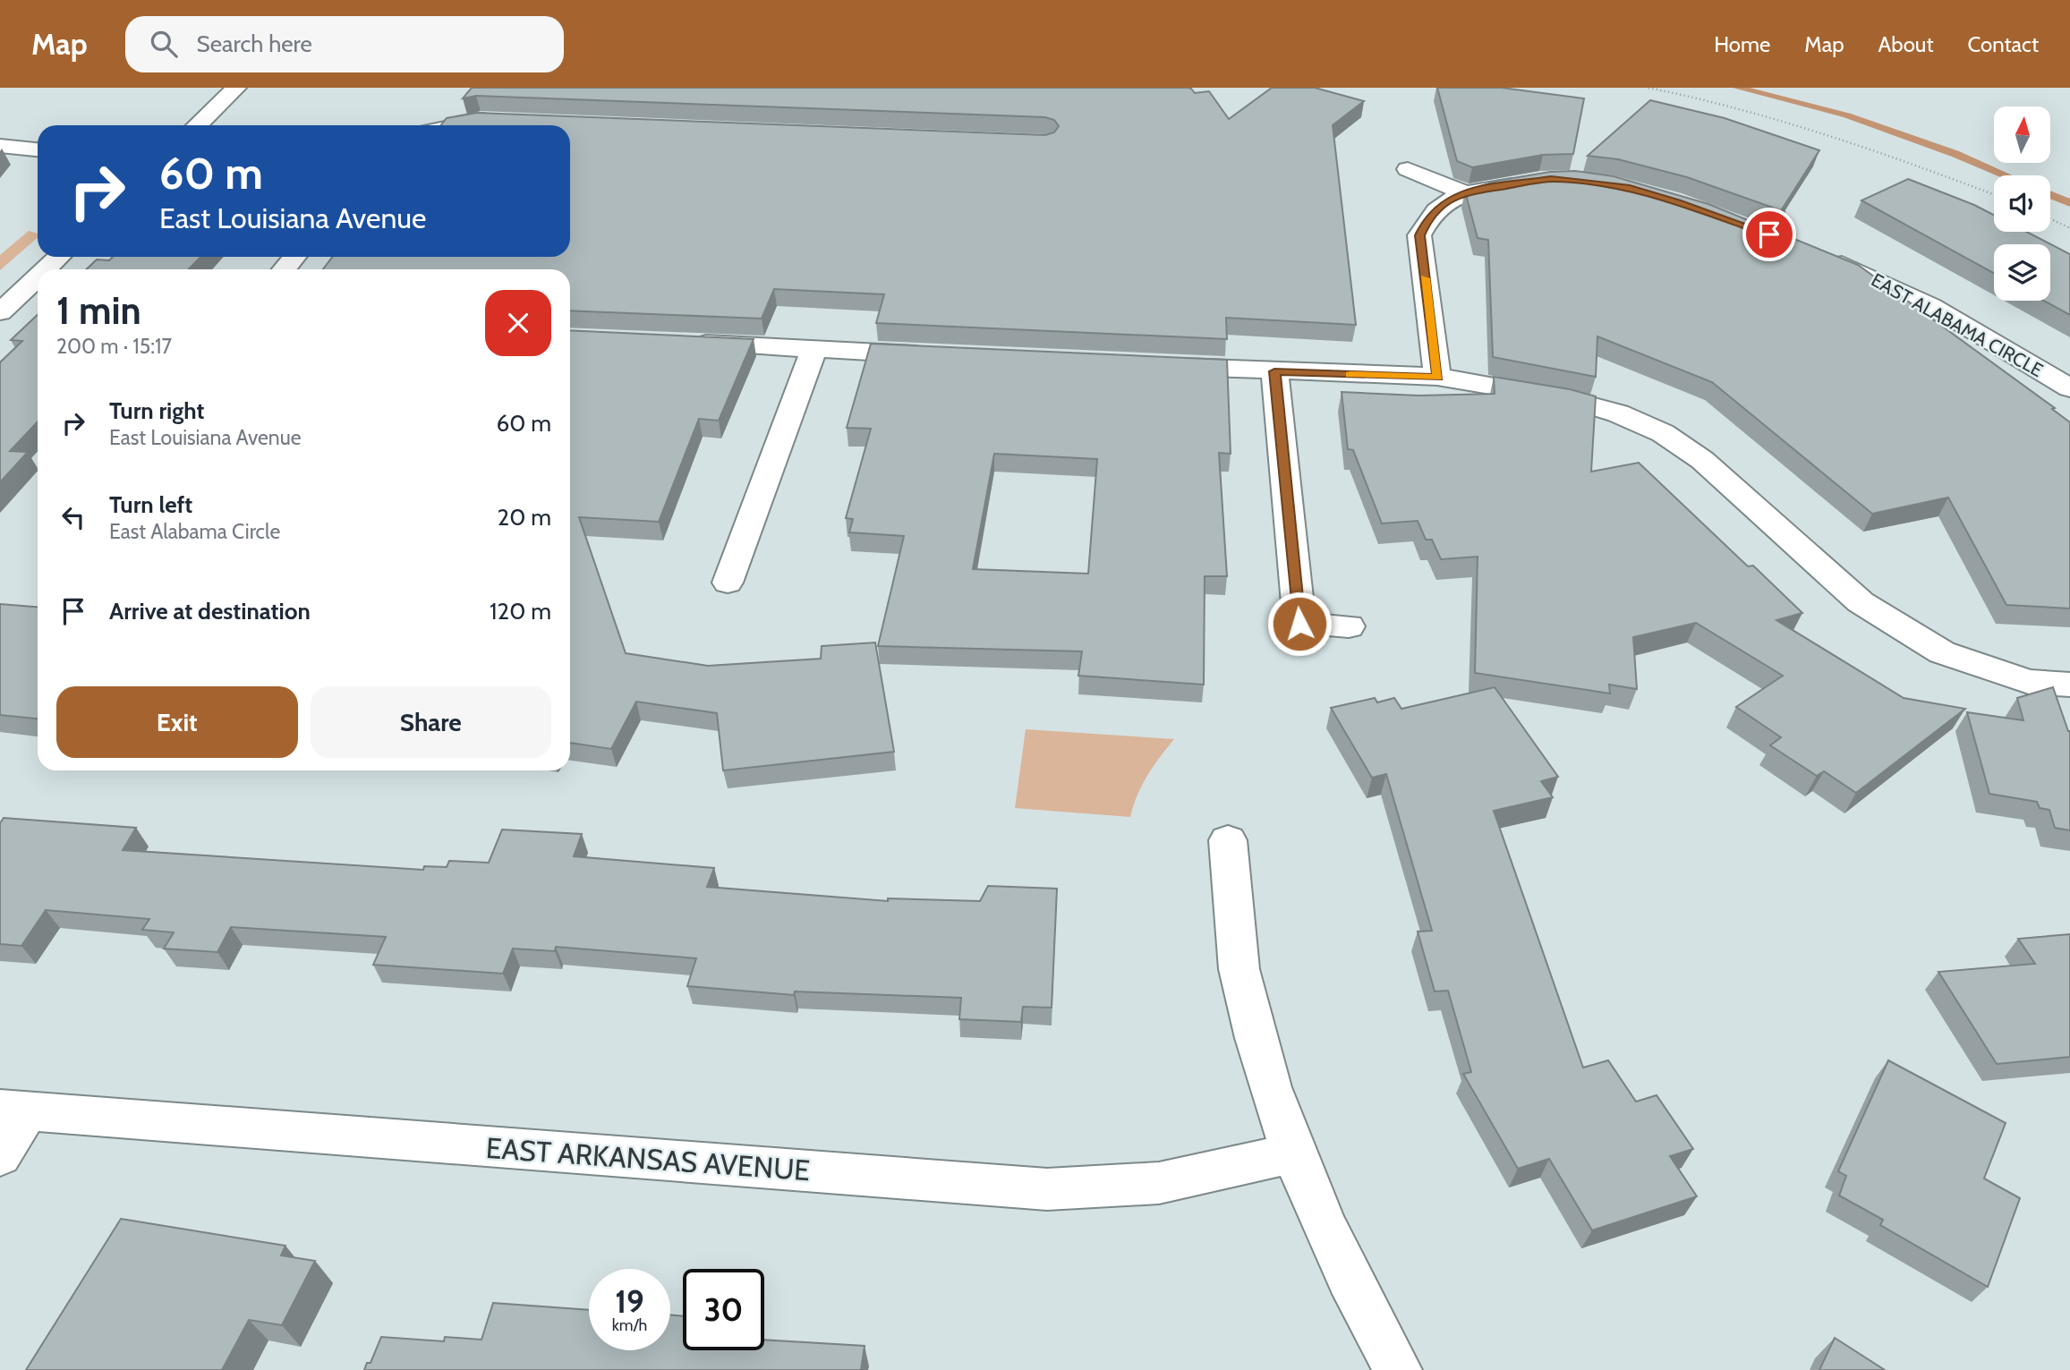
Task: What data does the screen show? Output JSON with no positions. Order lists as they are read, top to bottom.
{
  "streets": {
    "street": ["EAST ALABAMA CIRCLE", "EAST ARKANSAS AVENUE"]
  },
  "north": "top",
  "page": {
    "header": "Map",
    "search": "Search here",
    "nav": [
      "Home",
      "Map",
      "About",
      "Contact"
    ],
    "turn": ["60 m", "East Louisiana Avenue"],
    "heading": ["1 min", "200 m · 15:17"],
    "list": [
      {
        "name": "Turn right",
        "note": "East Louisiana Avenue",
        "value": "60 m"
      },
      {
        "name": "Turn left",
        "note": "East Alabama Circle",
        "value": "20 m"
      },
      {
        "name": "Arrive at destination",
        "value": "120 m"
      }
    ],
    "buttons": ["Exit", "Share"],
    "speed": "19 km/h",
    "limit": "30"
  }
}
